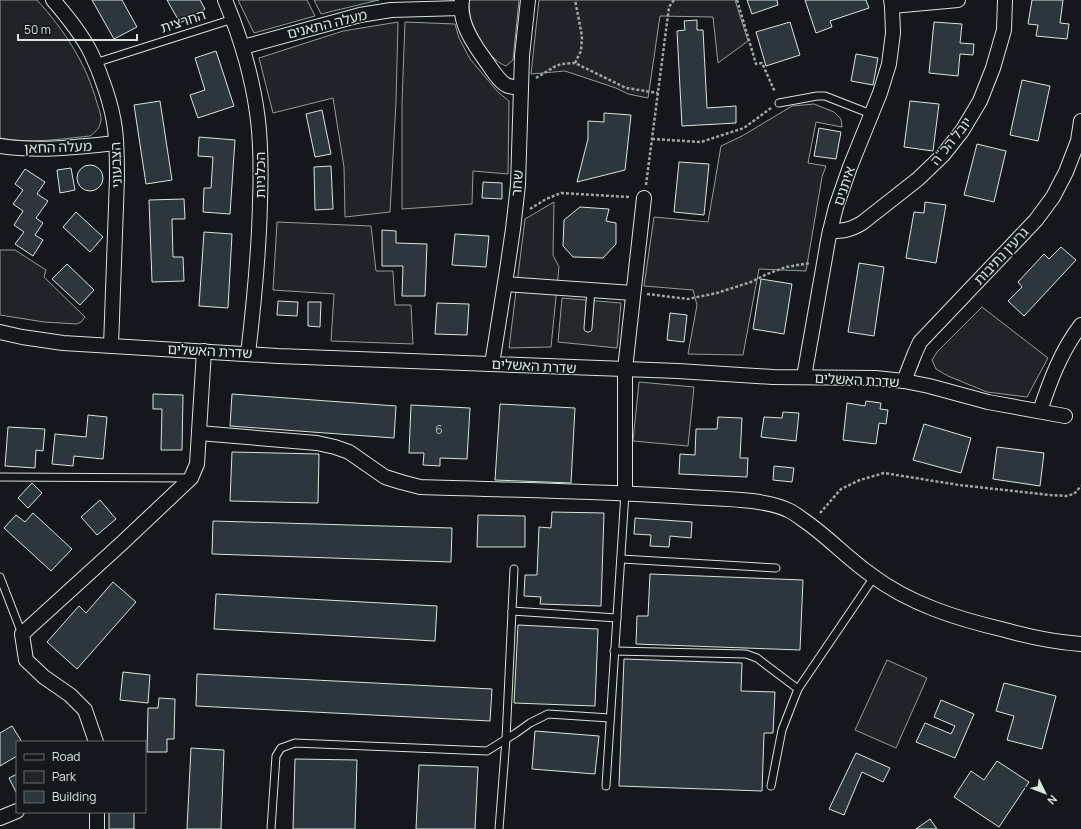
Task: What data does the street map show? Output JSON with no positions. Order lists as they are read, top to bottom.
{
  "streets": {
    "street": [
      "מעלה התאנים",
      "יובל הכ\"ה",
      "מעלה החאן",
      "הצבעוני",
      "הכלניות",
      "שחר",
      "איתנים",
      "גרעין נתיבות",
      "שדרת האשלים"
    ],
    "lane": ["החרצית"]
  },
  "crossings": [
    ["החרצית", "הצבעוני"],
    ["החרצית", "הכלניות"],
    ["מעלה התאנים", "הכלניות"],
    ["מעלה התאנים", "שחר"],
    ["יובל הכ\"ה", "איתנים"],
    ["מעלה החאן", "הצבעוני"],
    ["הצבעוני", "שדרת האשלים"],
    ["הכלניות", "שדרת האשלים"],
    ["שחר", "שדרת האשלים"],
    ["איתנים", "שדרת האשלים"],
    ["גרעין נתיבות", "שדרת האשלים"]
  ],
  "house_numbers": ["6"],
  "legend": ["Road", "Park", "Building"],
  "scale_bar": "50 m",
  "north": "bottom right"
}
